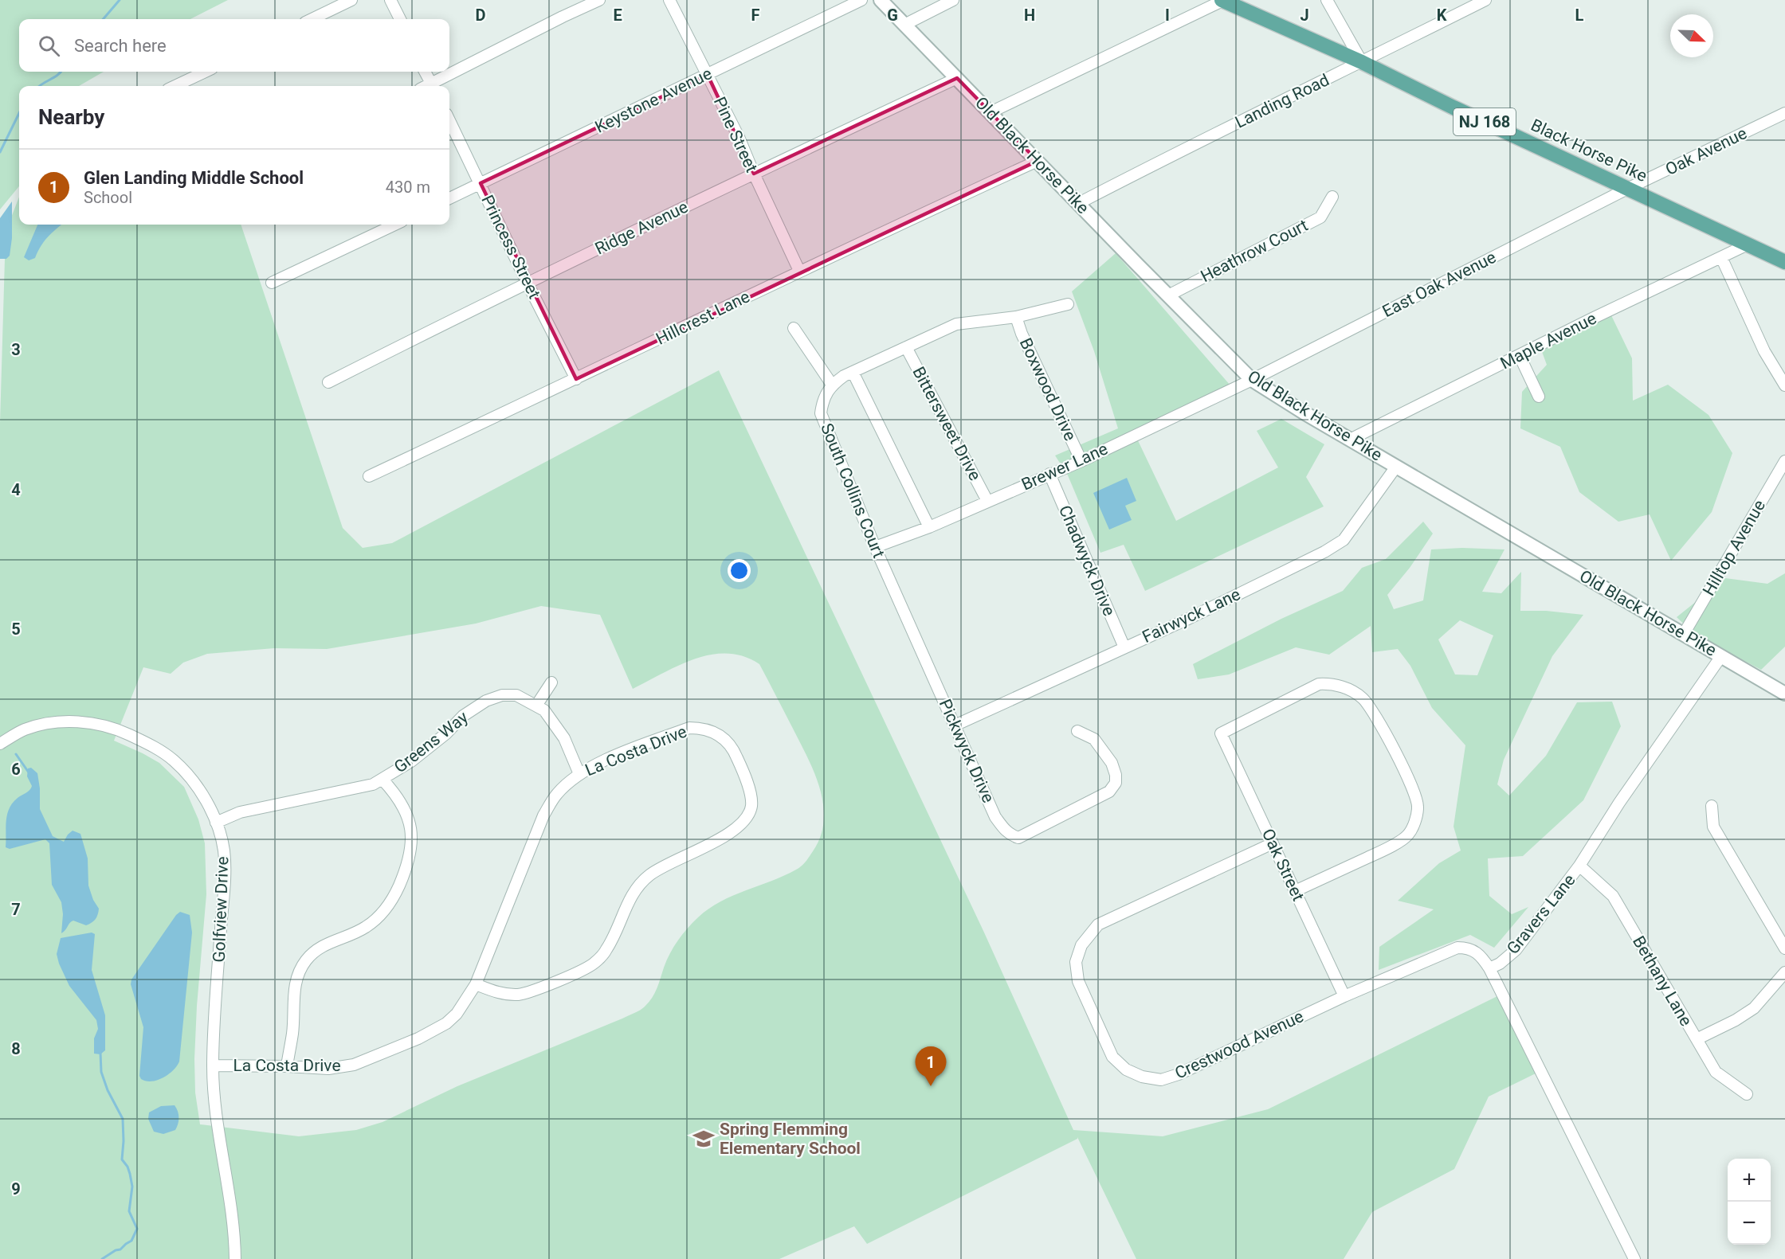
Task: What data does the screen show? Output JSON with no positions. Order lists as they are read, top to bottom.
{
  "streets": {
    "main road": ["NJ 168", "Black Horse Pike"],
    "street": [
      "Keystone Avenue",
      "Landing Road",
      "Pine Street",
      "Oak Avenue",
      "Old Black Horse Pike",
      "Ridge Avenue",
      "Princess Street",
      "Heathrow Court",
      "East Oak Avenue",
      "Hillcrest Lane",
      "Maple Avenue",
      "Boxwood Drive",
      "Bittersweet Drive",
      "Brewer Lane",
      "South Collins Court",
      "Hilltop Avenue",
      "Chadwyck Drive",
      "Fairwyck Lane",
      "Greens Way",
      "La Costa Drive",
      "Pickwyck Drive",
      "Oak Street",
      "Golfview Drive",
      "Gravers Lane",
      "Bethany Lane",
      "Crestwood Avenue"
    ]
  },
  "crossings": [
    ["Keystone Avenue", "Pine Street"],
    ["Keystone Avenue", "Princess Street"],
    ["Landing Road", "Black Horse Pike"],
    ["Landing Road", "Old Black Horse Pike"],
    ["Pine Street", "Ridge Avenue"],
    ["Pine Street", "Hillcrest Lane"],
    ["Black Horse Pike", "Oak Avenue"],
    ["Black Horse Pike", "East Oak Avenue"],
    ["Black Horse Pike", "Maple Avenue"],
    ["Oak Avenue", "East Oak Avenue"],
    ["Old Black Horse Pike", "Ridge Avenue"],
    ["Old Black Horse Pike", "Heathrow Court"],
    ["Old Black Horse Pike", "East Oak Avenue"],
    ["Old Black Horse Pike", "Hillcrest Lane"],
    ["Old Black Horse Pike", "Maple Avenue"],
    ["Old Black Horse Pike", "Brewer Lane"],
    ["Old Black Horse Pike", "Hilltop Avenue"],
    ["Old Black Horse Pike", "Fairwyck Lane"],
    ["Old Black Horse Pike", "Gravers Lane"],
    ["Ridge Avenue", "Princess Street"],
    ["Princess Street", "Hillcrest Lane"],
    ["East Oak Avenue", "Brewer Lane"],
    ["Boxwood Drive", "Brewer Lane"],
    ["Bittersweet Drive", "Brewer Lane"],
    ["Brewer Lane", "South Collins Court"],
    ["Brewer Lane", "Chadwyck Drive"],
    ["South Collins Court", "Pickwyck Drive"],
    ["Chadwyck Drive", "Fairwyck Lane"],
    ["Fairwyck Lane", "Pickwyck Drive"],
    ["Greens Way", "La Costa Drive"],
    ["Greens Way", "Golfview Drive"],
    ["La Costa Drive", "Golfview Drive"],
    ["Oak Street", "Crestwood Avenue"],
    ["Gravers Lane", "Bethany Lane"],
    ["Gravers Lane", "Crestwood Avenue"]
  ],
  "places": {
    "school or university": ["Spring Flemming Elementary School"]
  },
  "north": "bottom right",
  "page": {
    "search": "Search here",
    "heading": "Nearby",
    "list": [
      {
        "mark": "1",
        "name": "Glen Landing Middle School",
        "note": "School",
        "value": "430 m"
      }
    ],
    "pins": "1",
    "map_buttons": ["+", "−"]
  },
  "grid": {
    "columns": [
      "D",
      "E",
      "F",
      "G",
      "H",
      "I",
      "J",
      "K",
      "L"
    ],
    "rows": [
      "3",
      "4",
      "5",
      "6",
      "7",
      "8",
      "9"
    ]
  }
}
